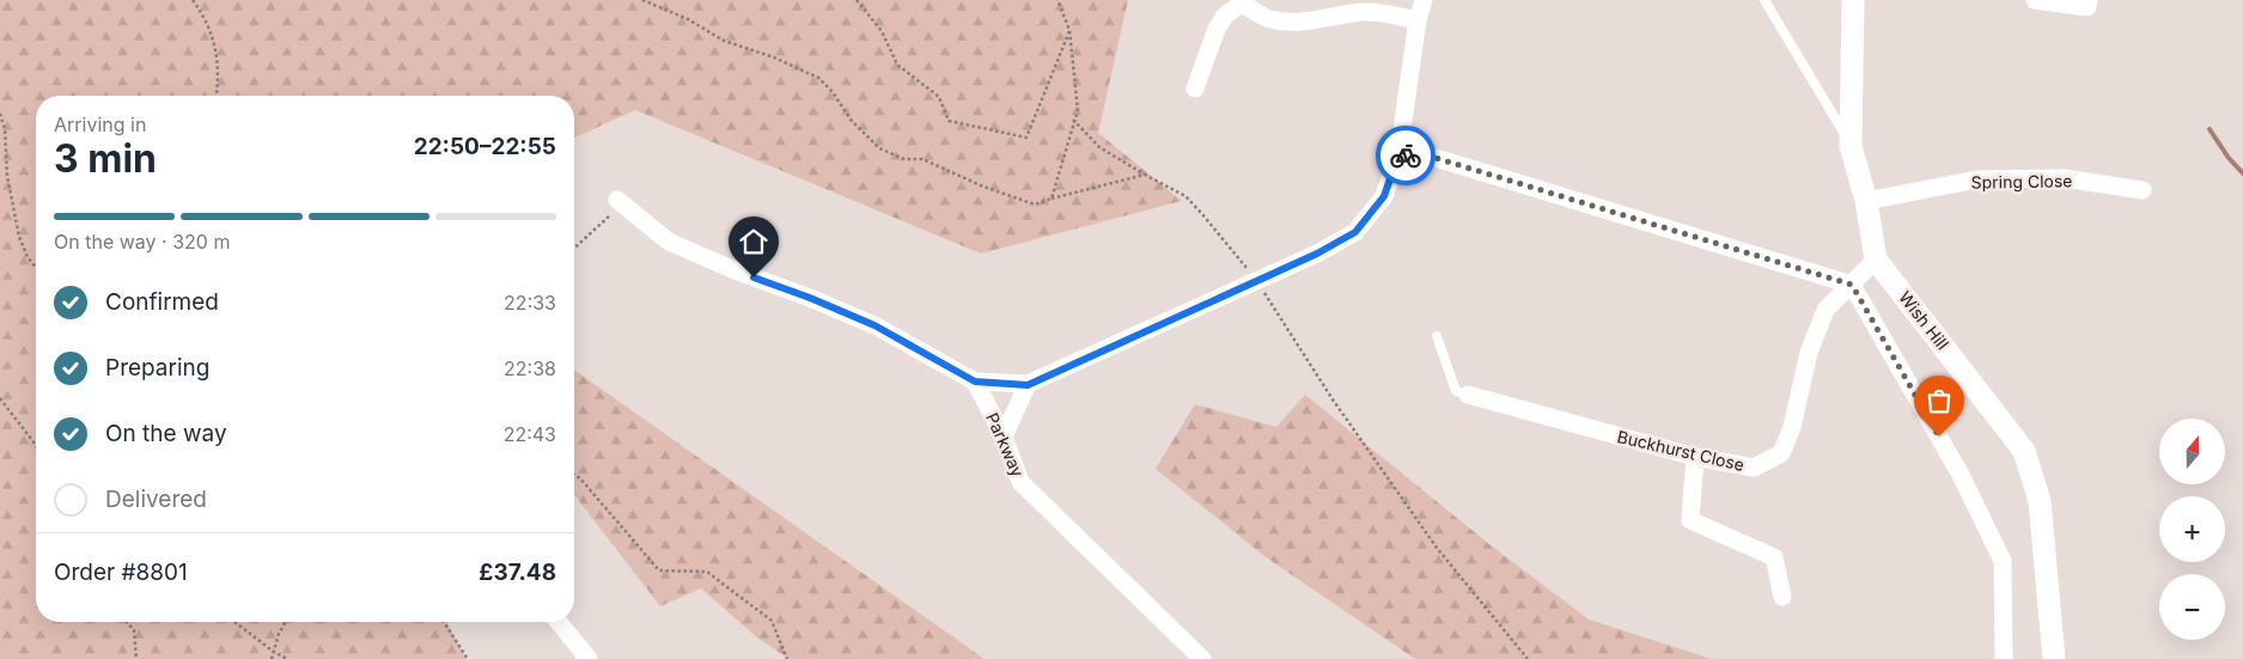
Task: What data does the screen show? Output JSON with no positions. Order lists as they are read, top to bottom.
{
  "streets": {
    "street": [
      "Spring Close",
      "Wish Hill",
      "Parkway",
      "Buckhurst Close"
    ]
  },
  "crossings": [
    ["Spring Close", "Wish Hill"],
    ["Wish Hill", "Buckhurst Close"]
  ],
  "north": "top",
  "page": {
    "heading": ["3 min", "Arriving in", "22:50–22:55"],
    "panel": ["Order #8801", "£37.48"],
    "bar": "On the way · 320 m",
    "list": [
      ["Confirmed", "22:33"],
      ["Preparing", "22:38"],
      ["On the way", "22:43"],
      "Delivered"
    ],
    "map_buttons": ["+", "−"]
  }
}
